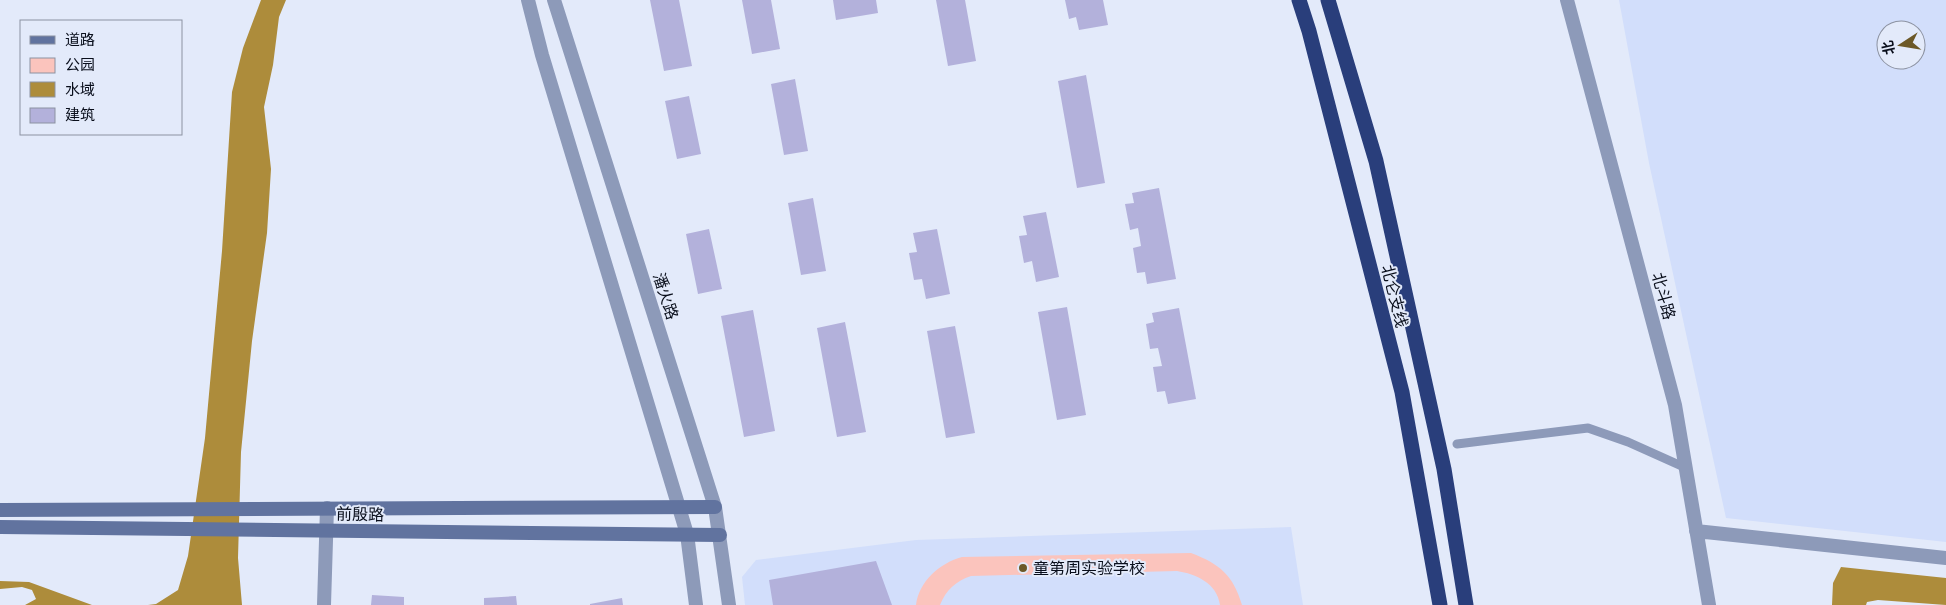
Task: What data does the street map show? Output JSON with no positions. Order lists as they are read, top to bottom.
{
  "streets": {
    "highway": ["北仑支线"],
    "main road": ["前殷路"],
    "street": ["潘火路", "北斗路"]
  },
  "crossings": [
    ["潘火路", "前殷路"]
  ],
  "places": ["童第周实验学校"],
  "legend": [
    "道路",
    "公园",
    "水域",
    "建筑"
  ],
  "north": "left"
}
